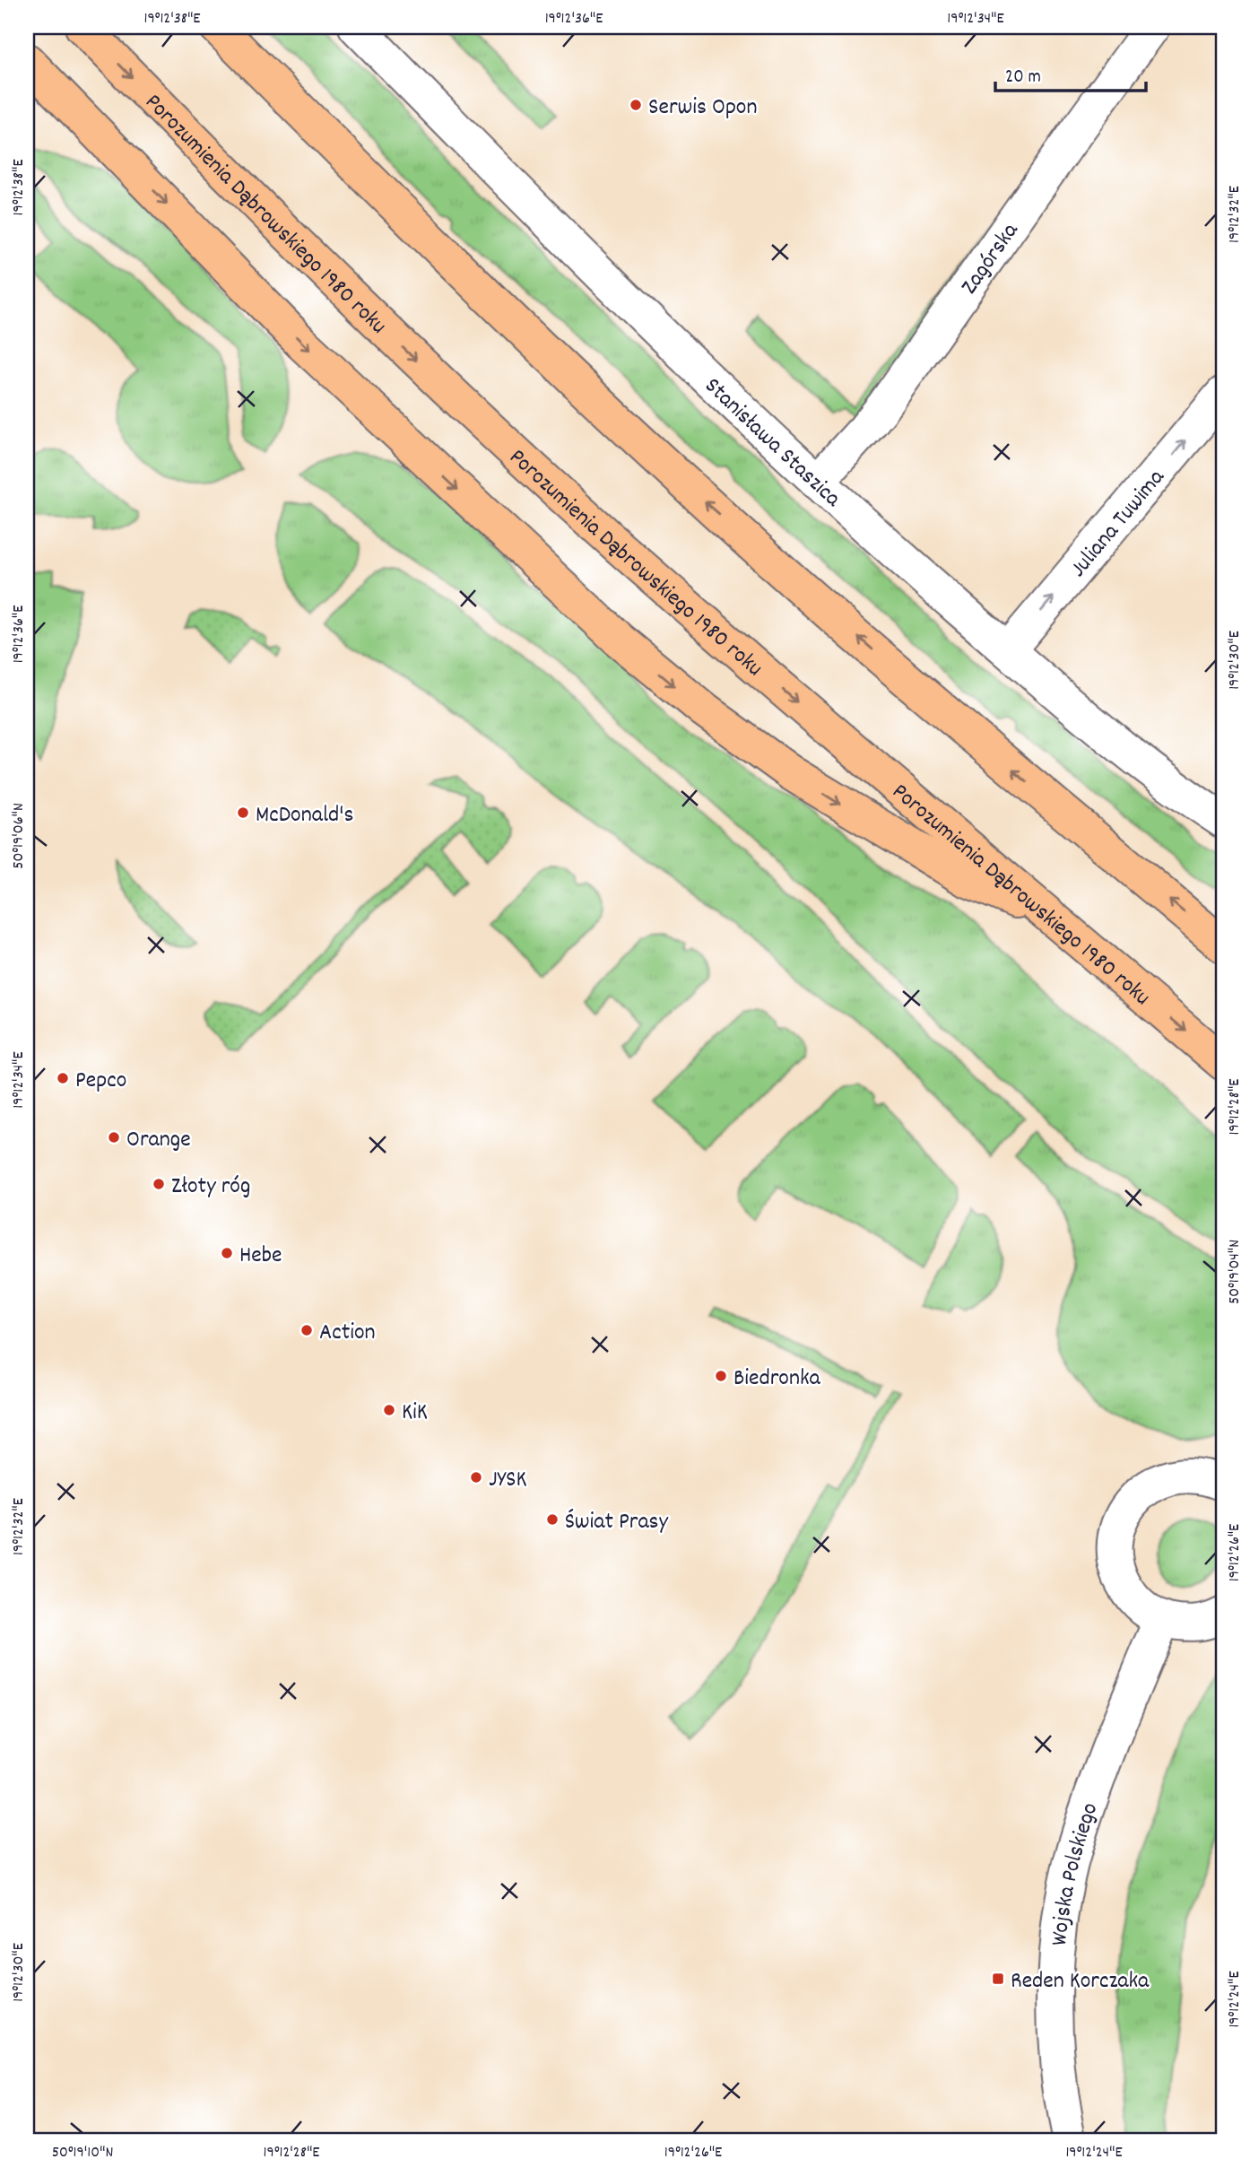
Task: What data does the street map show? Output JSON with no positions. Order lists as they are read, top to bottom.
{
  "streets": {
    "main road": ["Porozumienia Dąbrowskiego 1980 roku"],
    "street": [
      "Zagórska",
      "Stanisława Staszica",
      "Juliana Tuwima",
      "Wojska Polskiego"
    ]
  },
  "crossings": [
    ["Zagórska", "Stanisława Staszica"],
    ["Stanisława Staszica", "Juliana Tuwima"]
  ],
  "one_way": ["Juliana Tuwima"],
  "places": {
    "other": [
      "Serwis Opon",
      "McDonald's",
      "Pepco",
      "Orange",
      "Złoty róg",
      "Hebe",
      "Action",
      "Biedronka",
      "KiK",
      "JYSK",
      "Świat Prasy"
    ],
    "transit": ["Reden Korczaka"]
  },
  "scale_bar": "20 m",
  "coordinates": [
    "19°12'38\"E",
    "19°12'36\"E",
    "19°12'34\"E",
    "19°12'32\"E",
    "19°12'30\"E",
    "50°19'06\"N",
    "19°12'28\"E",
    "50°19'04\"N",
    "19°12'26\"E",
    "19°12'24\"E",
    "50°19'10\"N"
  ]
}
